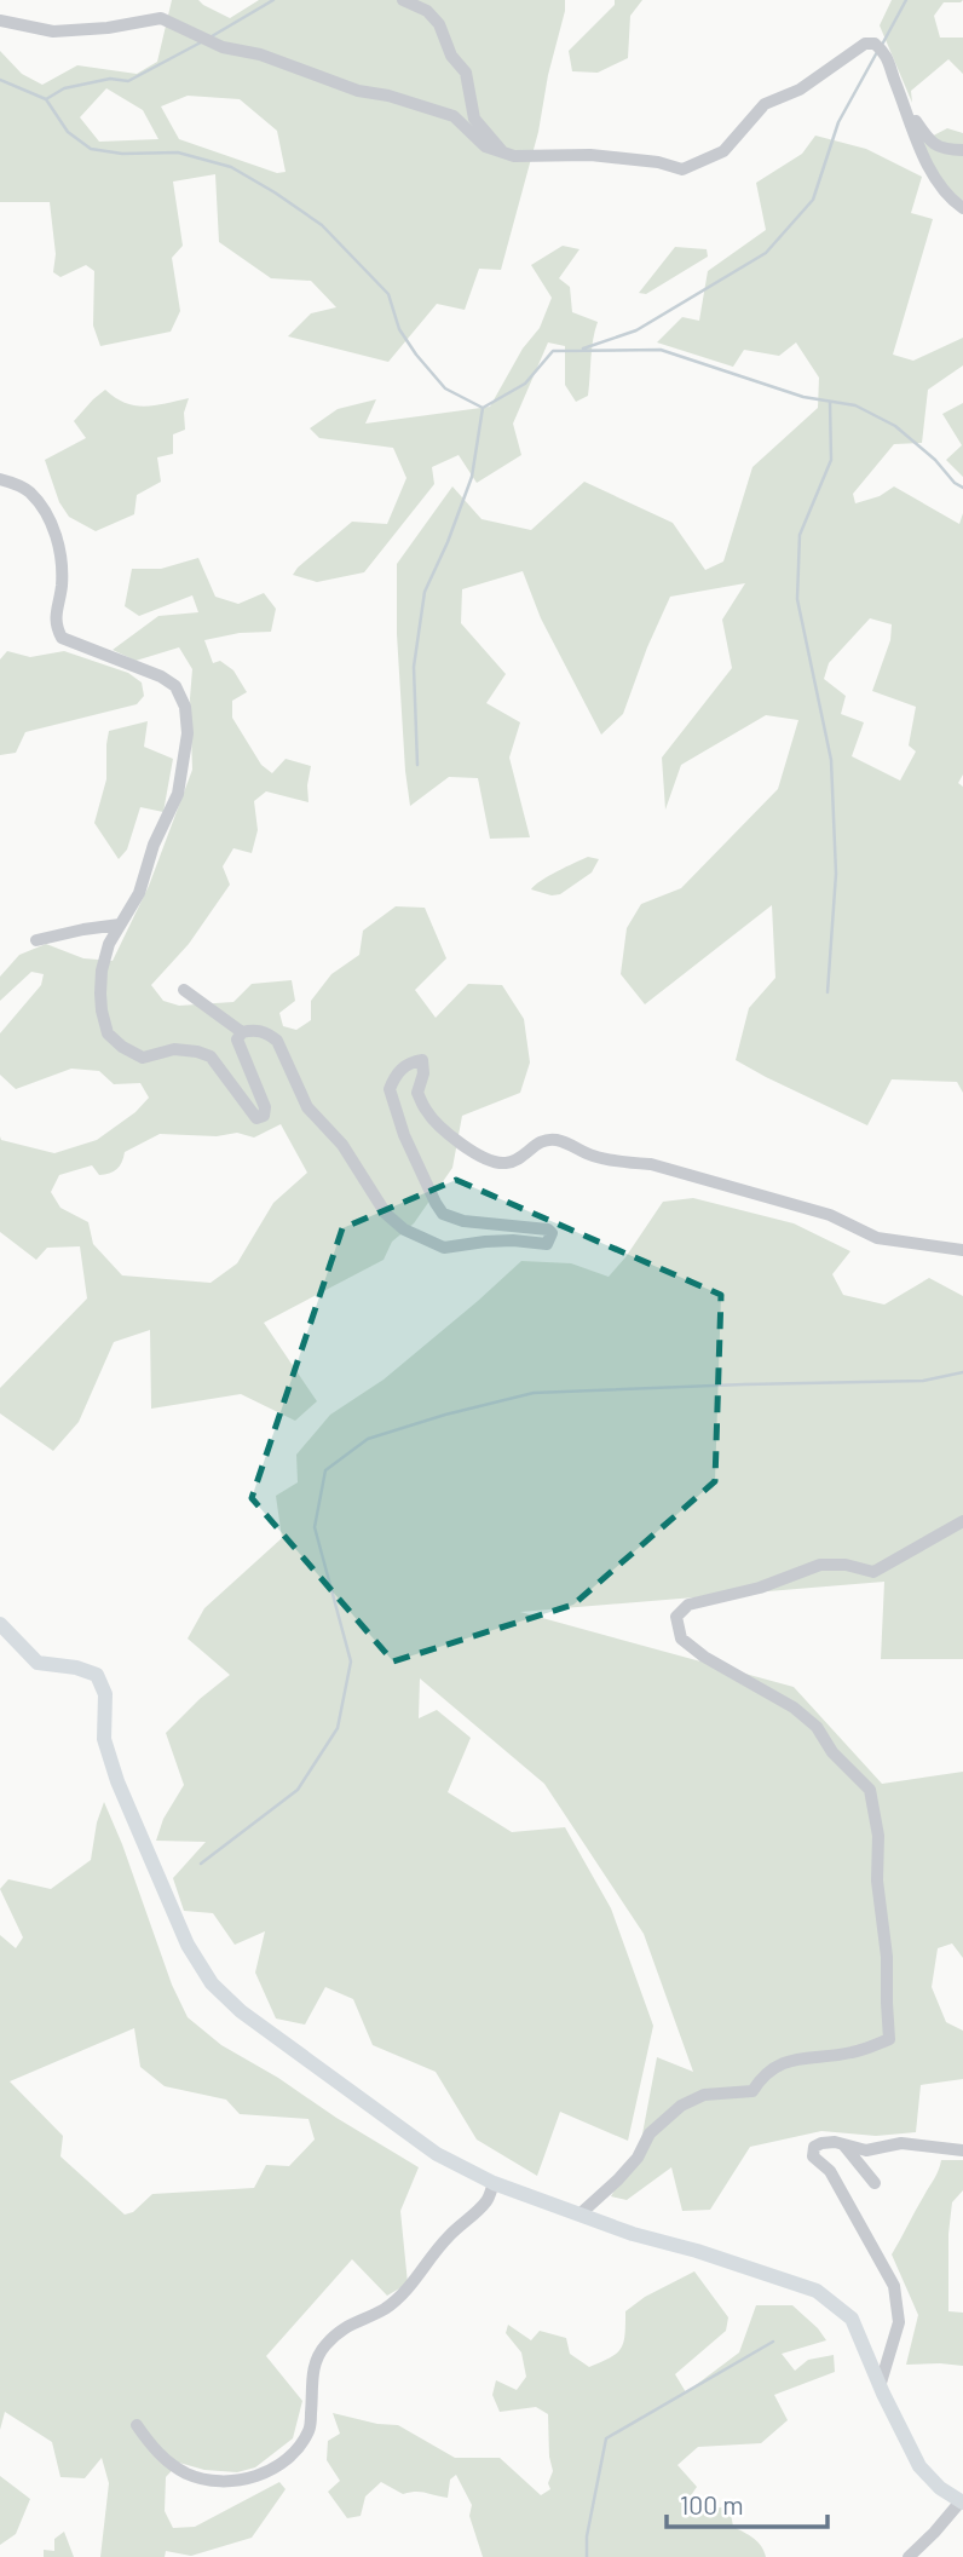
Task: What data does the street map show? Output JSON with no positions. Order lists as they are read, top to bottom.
{
  "scale_bar": "100 m"
}
